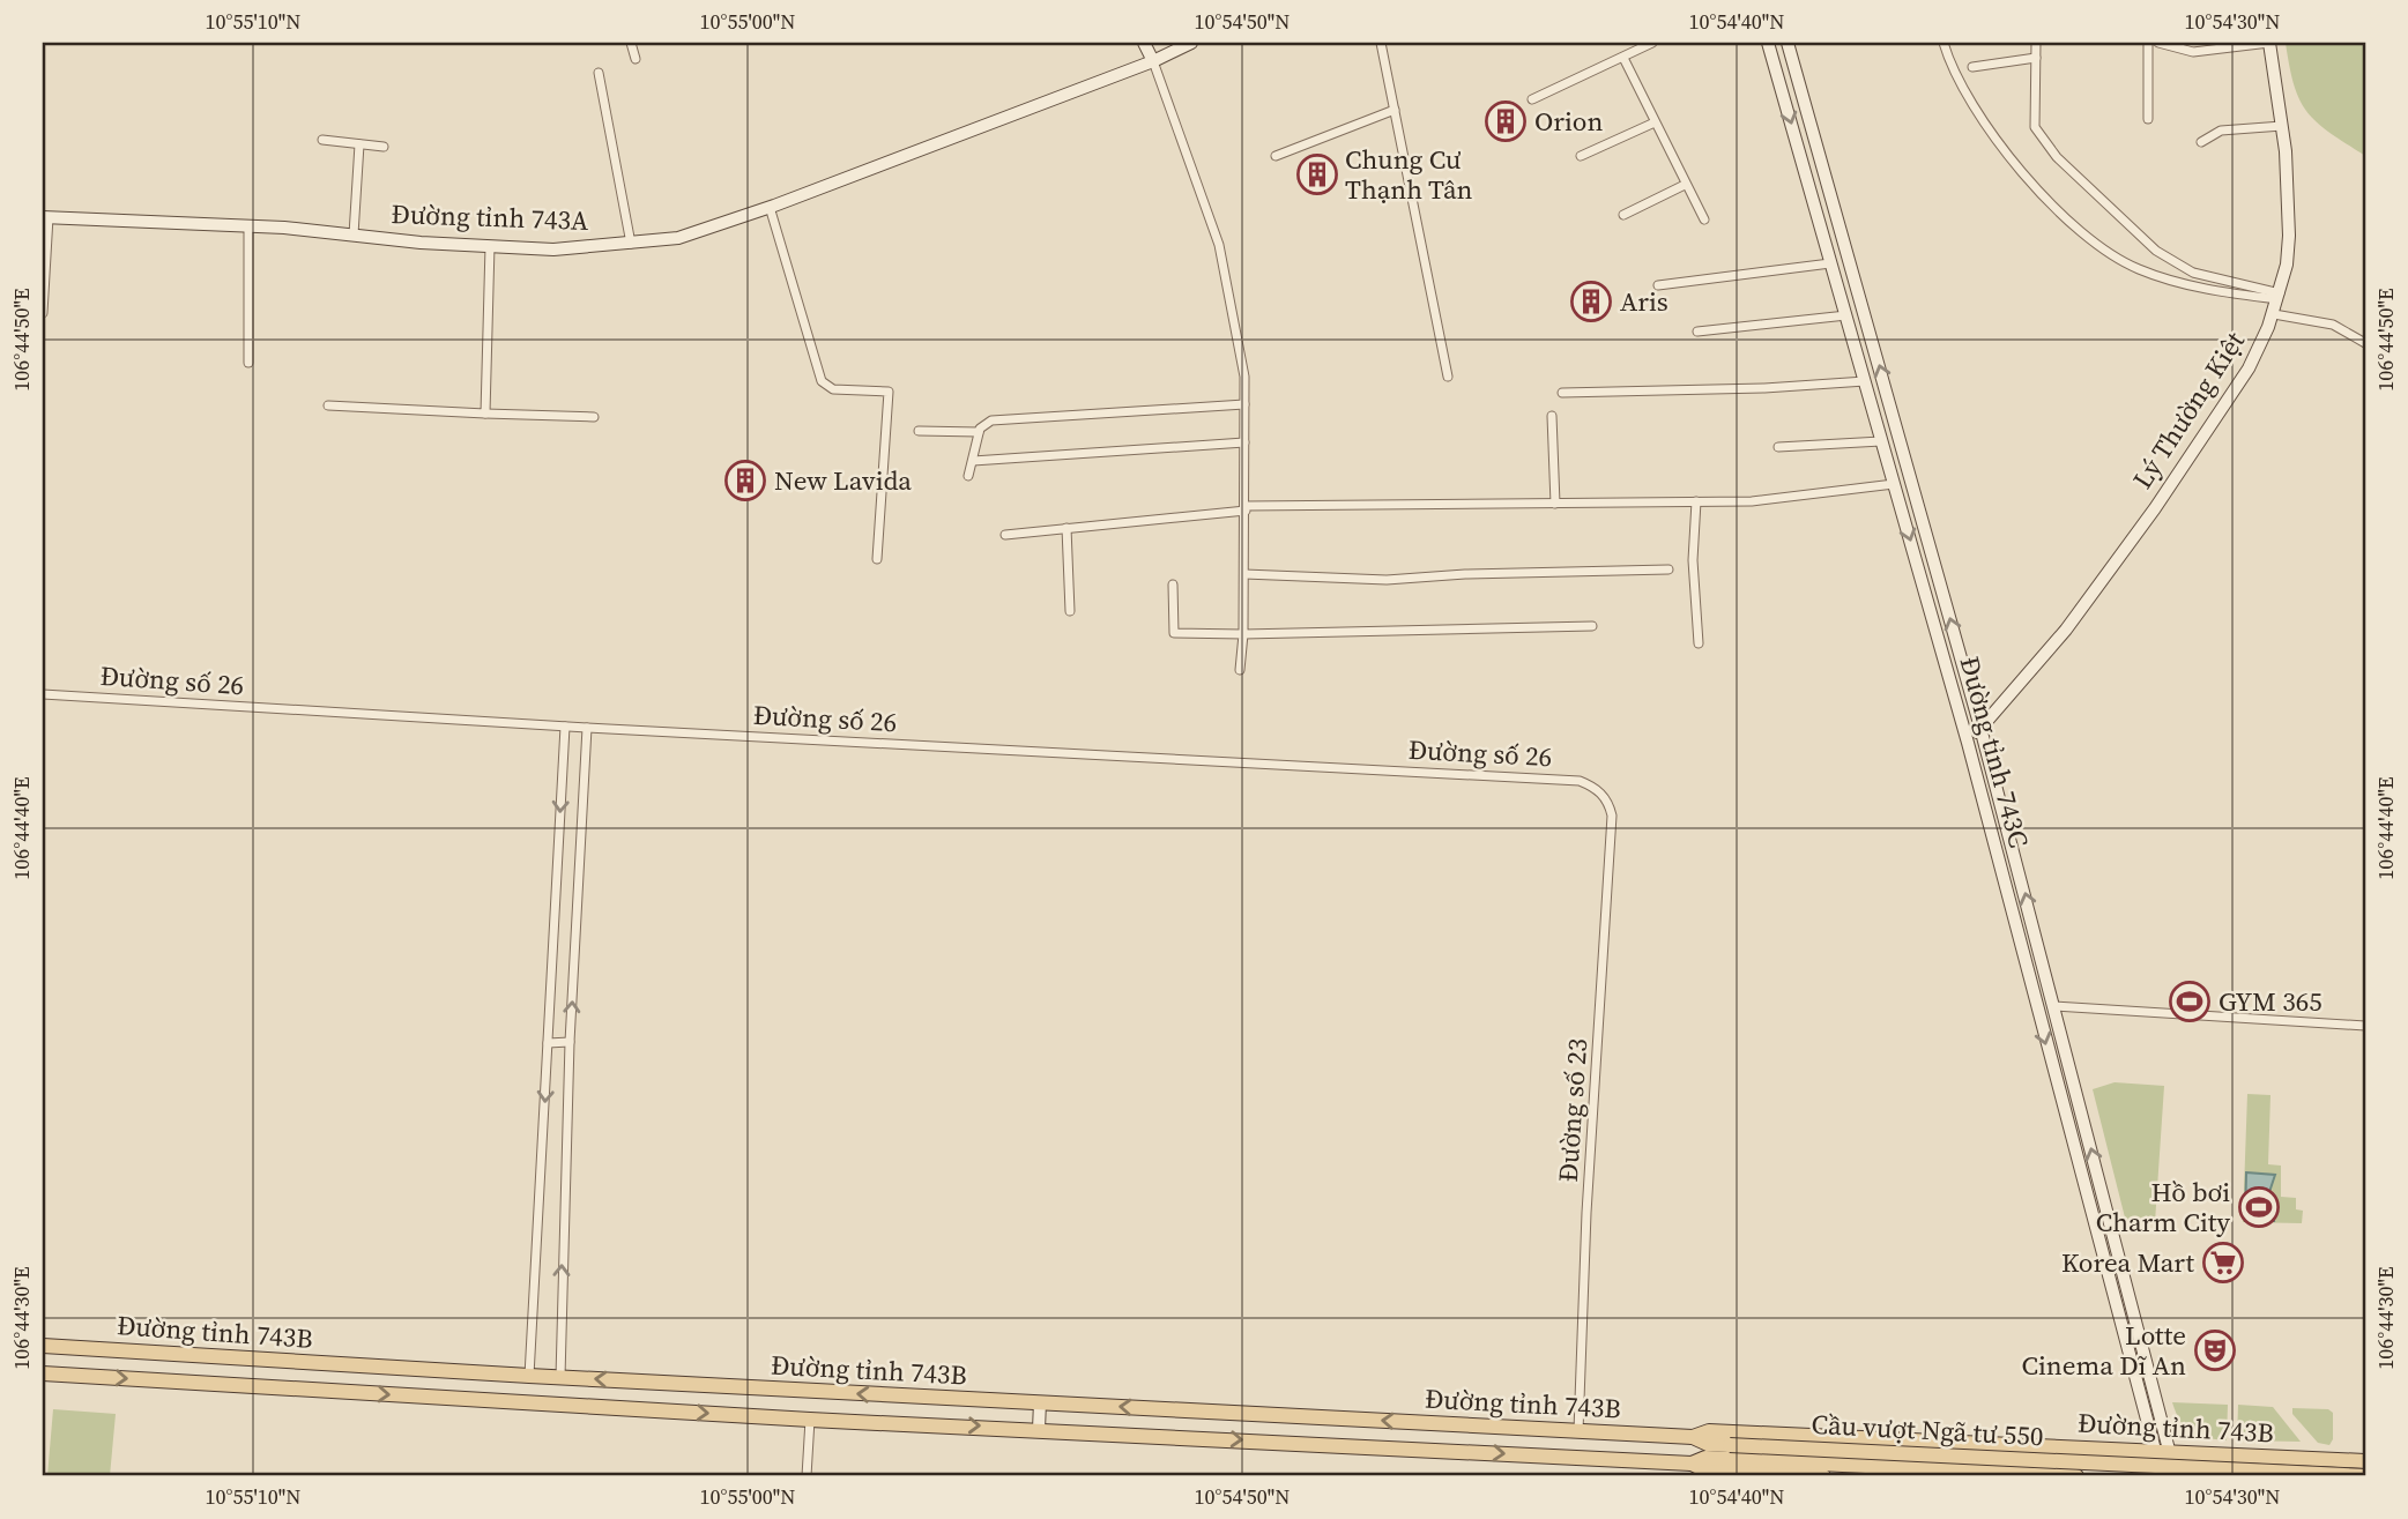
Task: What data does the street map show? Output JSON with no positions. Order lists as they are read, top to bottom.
{
  "streets": {
    "main road": [
      "Đường tỉnh 743A",
      "Lý Thường Kiệt",
      "Đường tỉnh 743C",
      "Đường tỉnh 743B",
      "Cầu vượt Ngã tư 550"
    ],
    "street": ["Đường số 26", "Đường số 23"]
  },
  "crossings": [
    ["Lý Thường Kiệt", "Đường tỉnh 743C"],
    ["Đường số 26", "Đường số 23"],
    ["Đường tỉnh 743C", "Đường tỉnh 743B"],
    ["Đường số 23", "Đường tỉnh 743B"],
    ["Đường tỉnh 743B", "Cầu vượt Ngã tư 550"]
  ],
  "places": {
    "building": [
      "Orion",
      "Chung Cư Thạnh Tân",
      "Aris",
      "New Lavida"
    ],
    "sports": ["GYM 365", "Hồ bơi Charm City"],
    "supermarket": ["Korea Mart"],
    "theatre": ["Lotte Cinema Dĩ An"]
  },
  "coordinates": [
    "10°55'10\"N",
    "10°55'00\"N",
    "10°54'50\"N",
    "10°54'40\"N",
    "10°54'30\"N",
    "106°44'50\"E",
    "106°44'40\"E",
    "106°44'30\"E"
  ]
}
